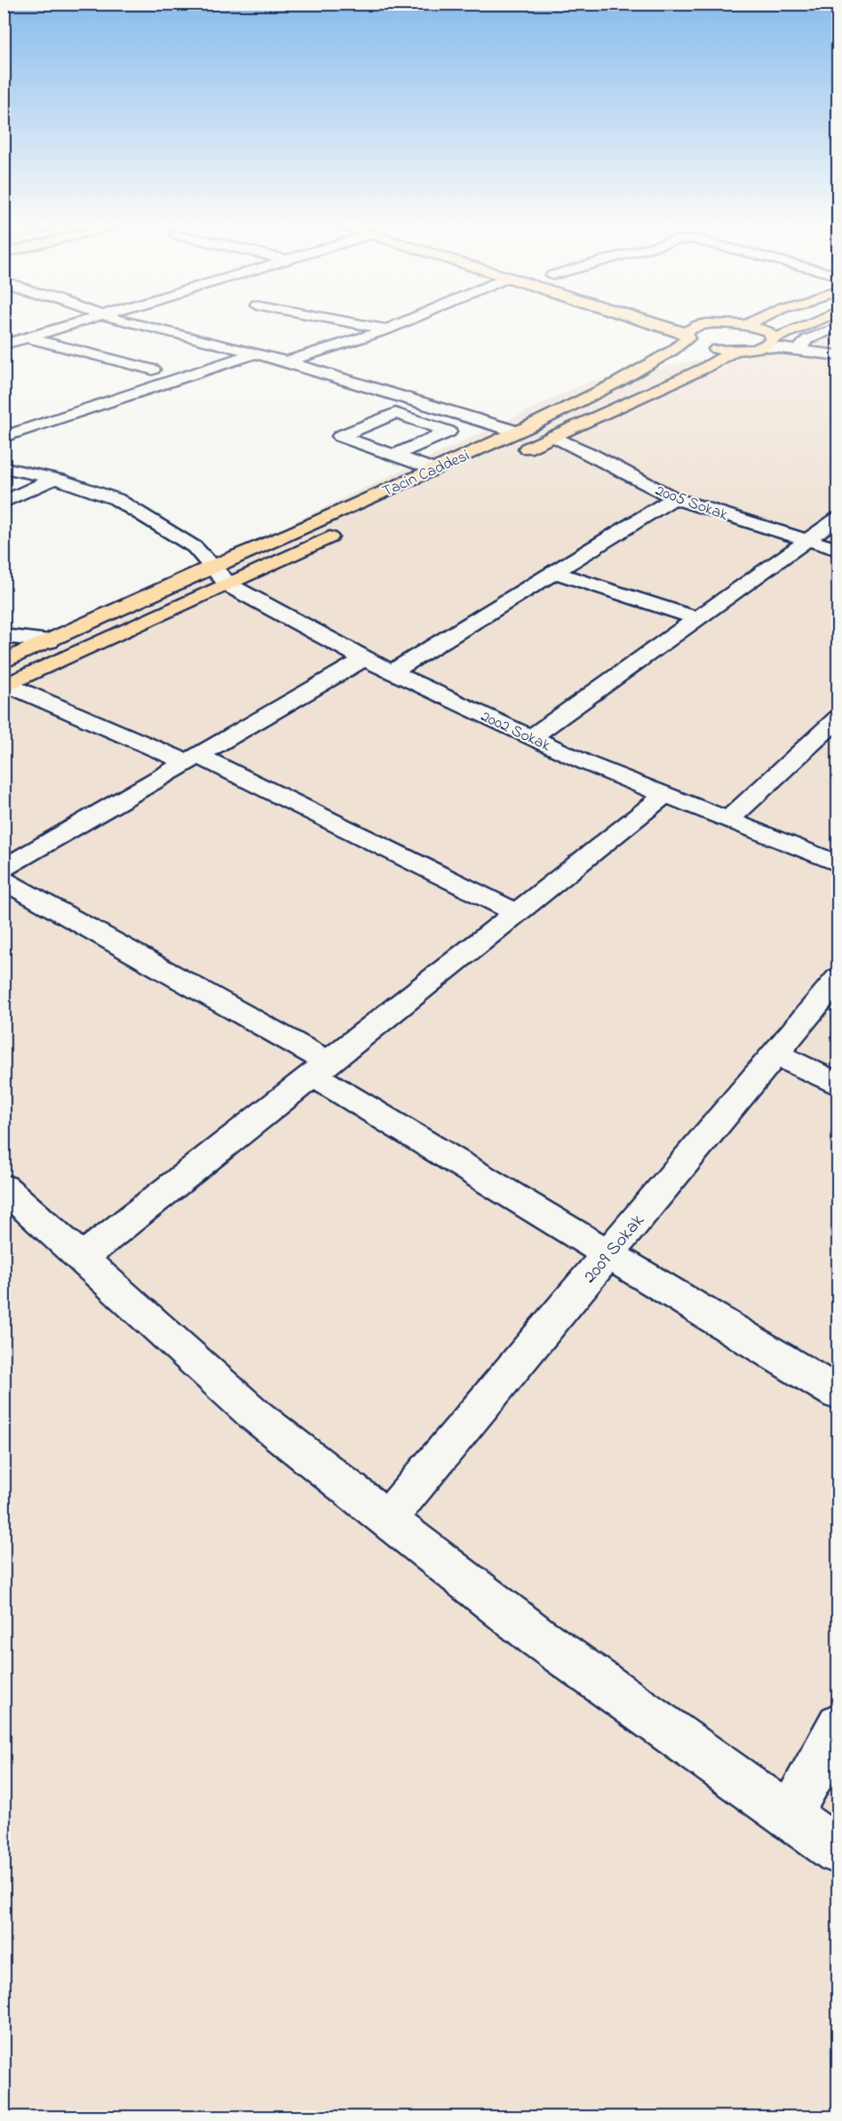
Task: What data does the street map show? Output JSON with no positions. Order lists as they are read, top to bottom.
{
  "streets": {
    "main road": ["Tacin Caddesi"],
    "street": ["2005 Sokak", "2002 Sokak", "2009 Sokak"]
  },
  "crossings": [
    ["Tacin Caddesi", "2002 Sokak"]
  ]
}
